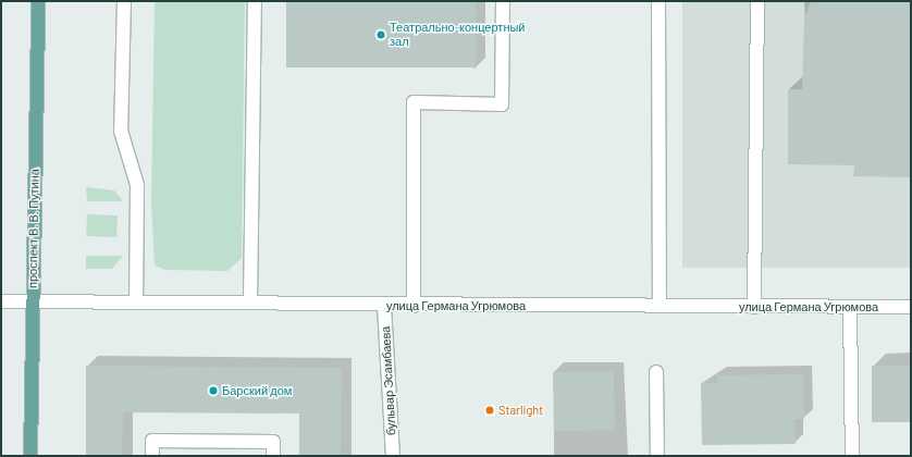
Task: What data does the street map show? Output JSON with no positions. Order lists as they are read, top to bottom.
{
  "streets": {
    "main road": ["проспект В. В. Путина"],
    "street": ["улица Германа Угрюмова", "бульвар Эсамбаева"]
  },
  "crossings": [
    ["проспект В. В. Путина", "улица Германа Угрюмова"],
    ["улица Германа Угрюмова", "бульвар Эсамбаева"]
  ],
  "places": ["Театрально-концертный зал", "Барский дом", "Starlight"]
}
